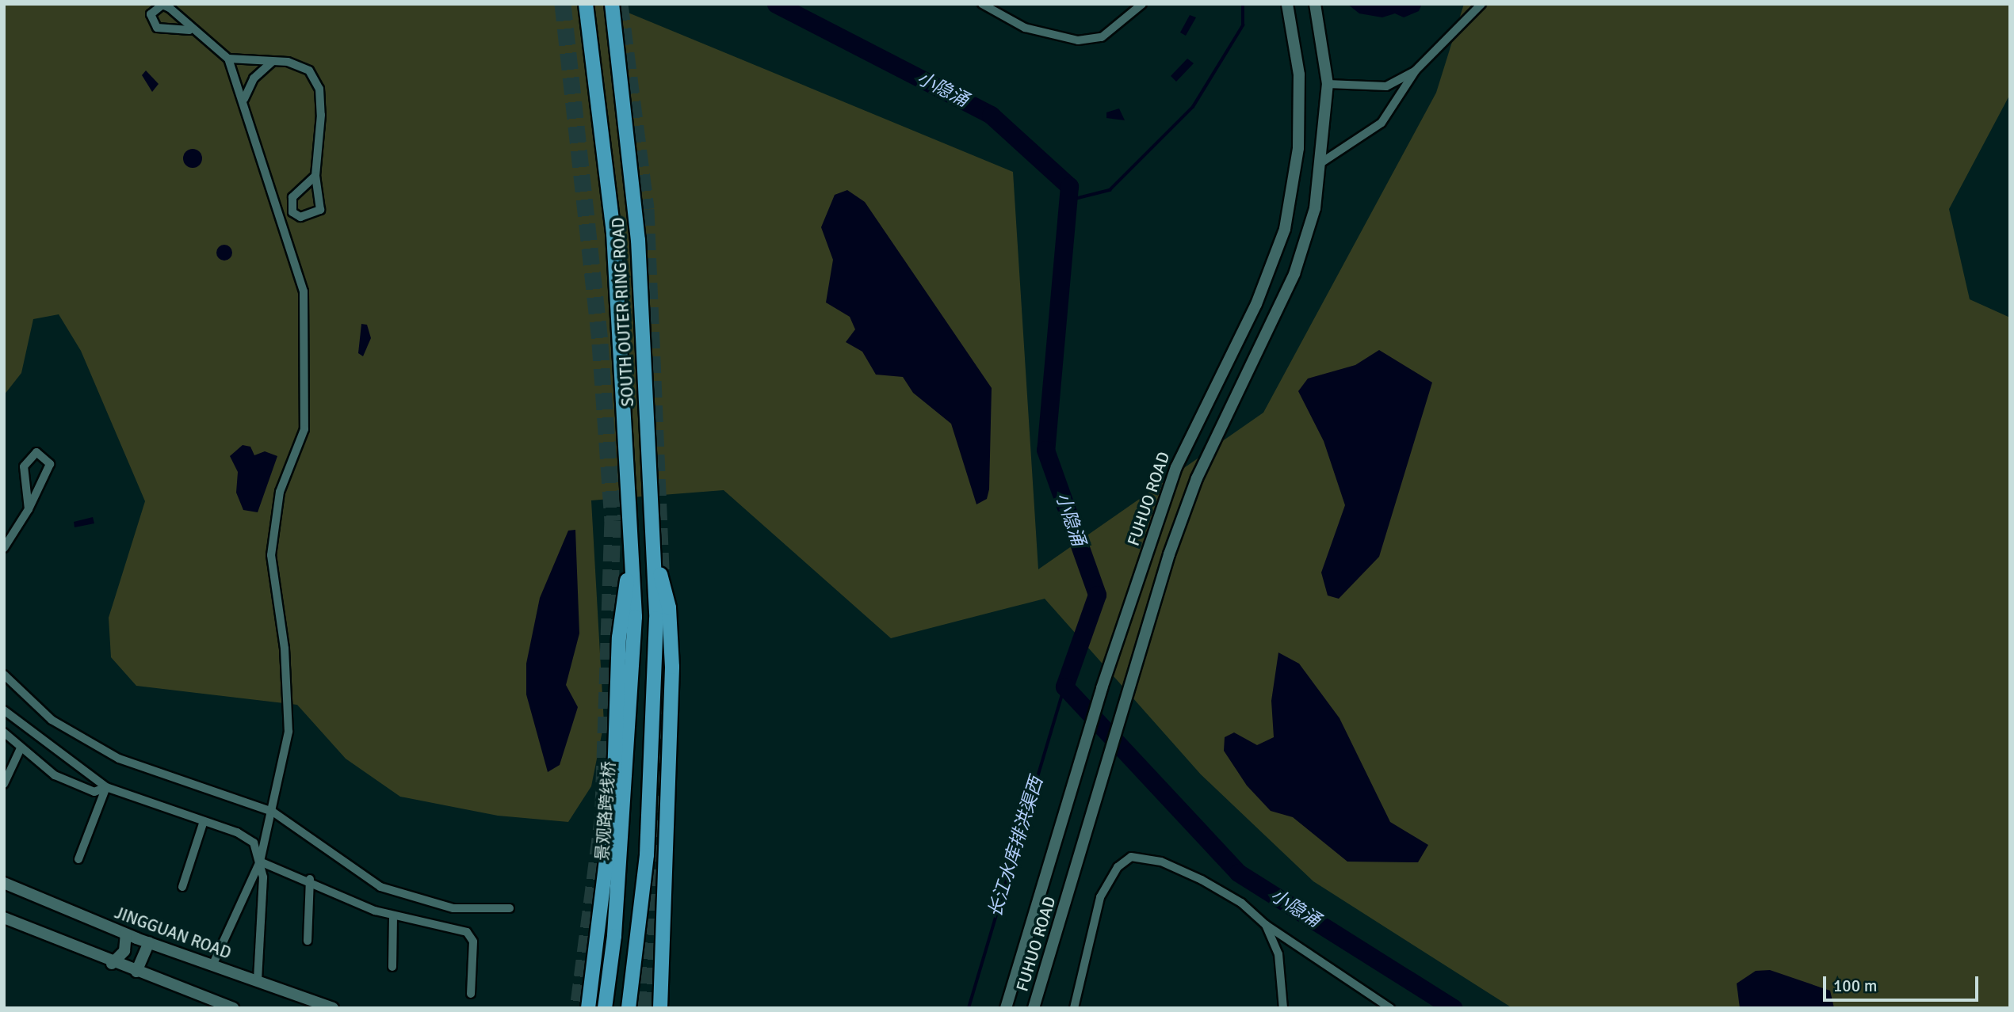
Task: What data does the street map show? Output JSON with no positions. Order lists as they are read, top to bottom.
{
  "streets": {
    "highway": ["SOUTH OUTER RING ROAD", "景观路跨线桥"],
    "street": ["FUHUO ROAD", "JINGGUAN ROAD"]
  },
  "crossings": [
    ["SOUTH OUTER RING ROAD", "景观路跨线桥"]
  ],
  "water": ["小隐涌", "长江水库排洪渠西"],
  "scale_bar": "100 m"
}
